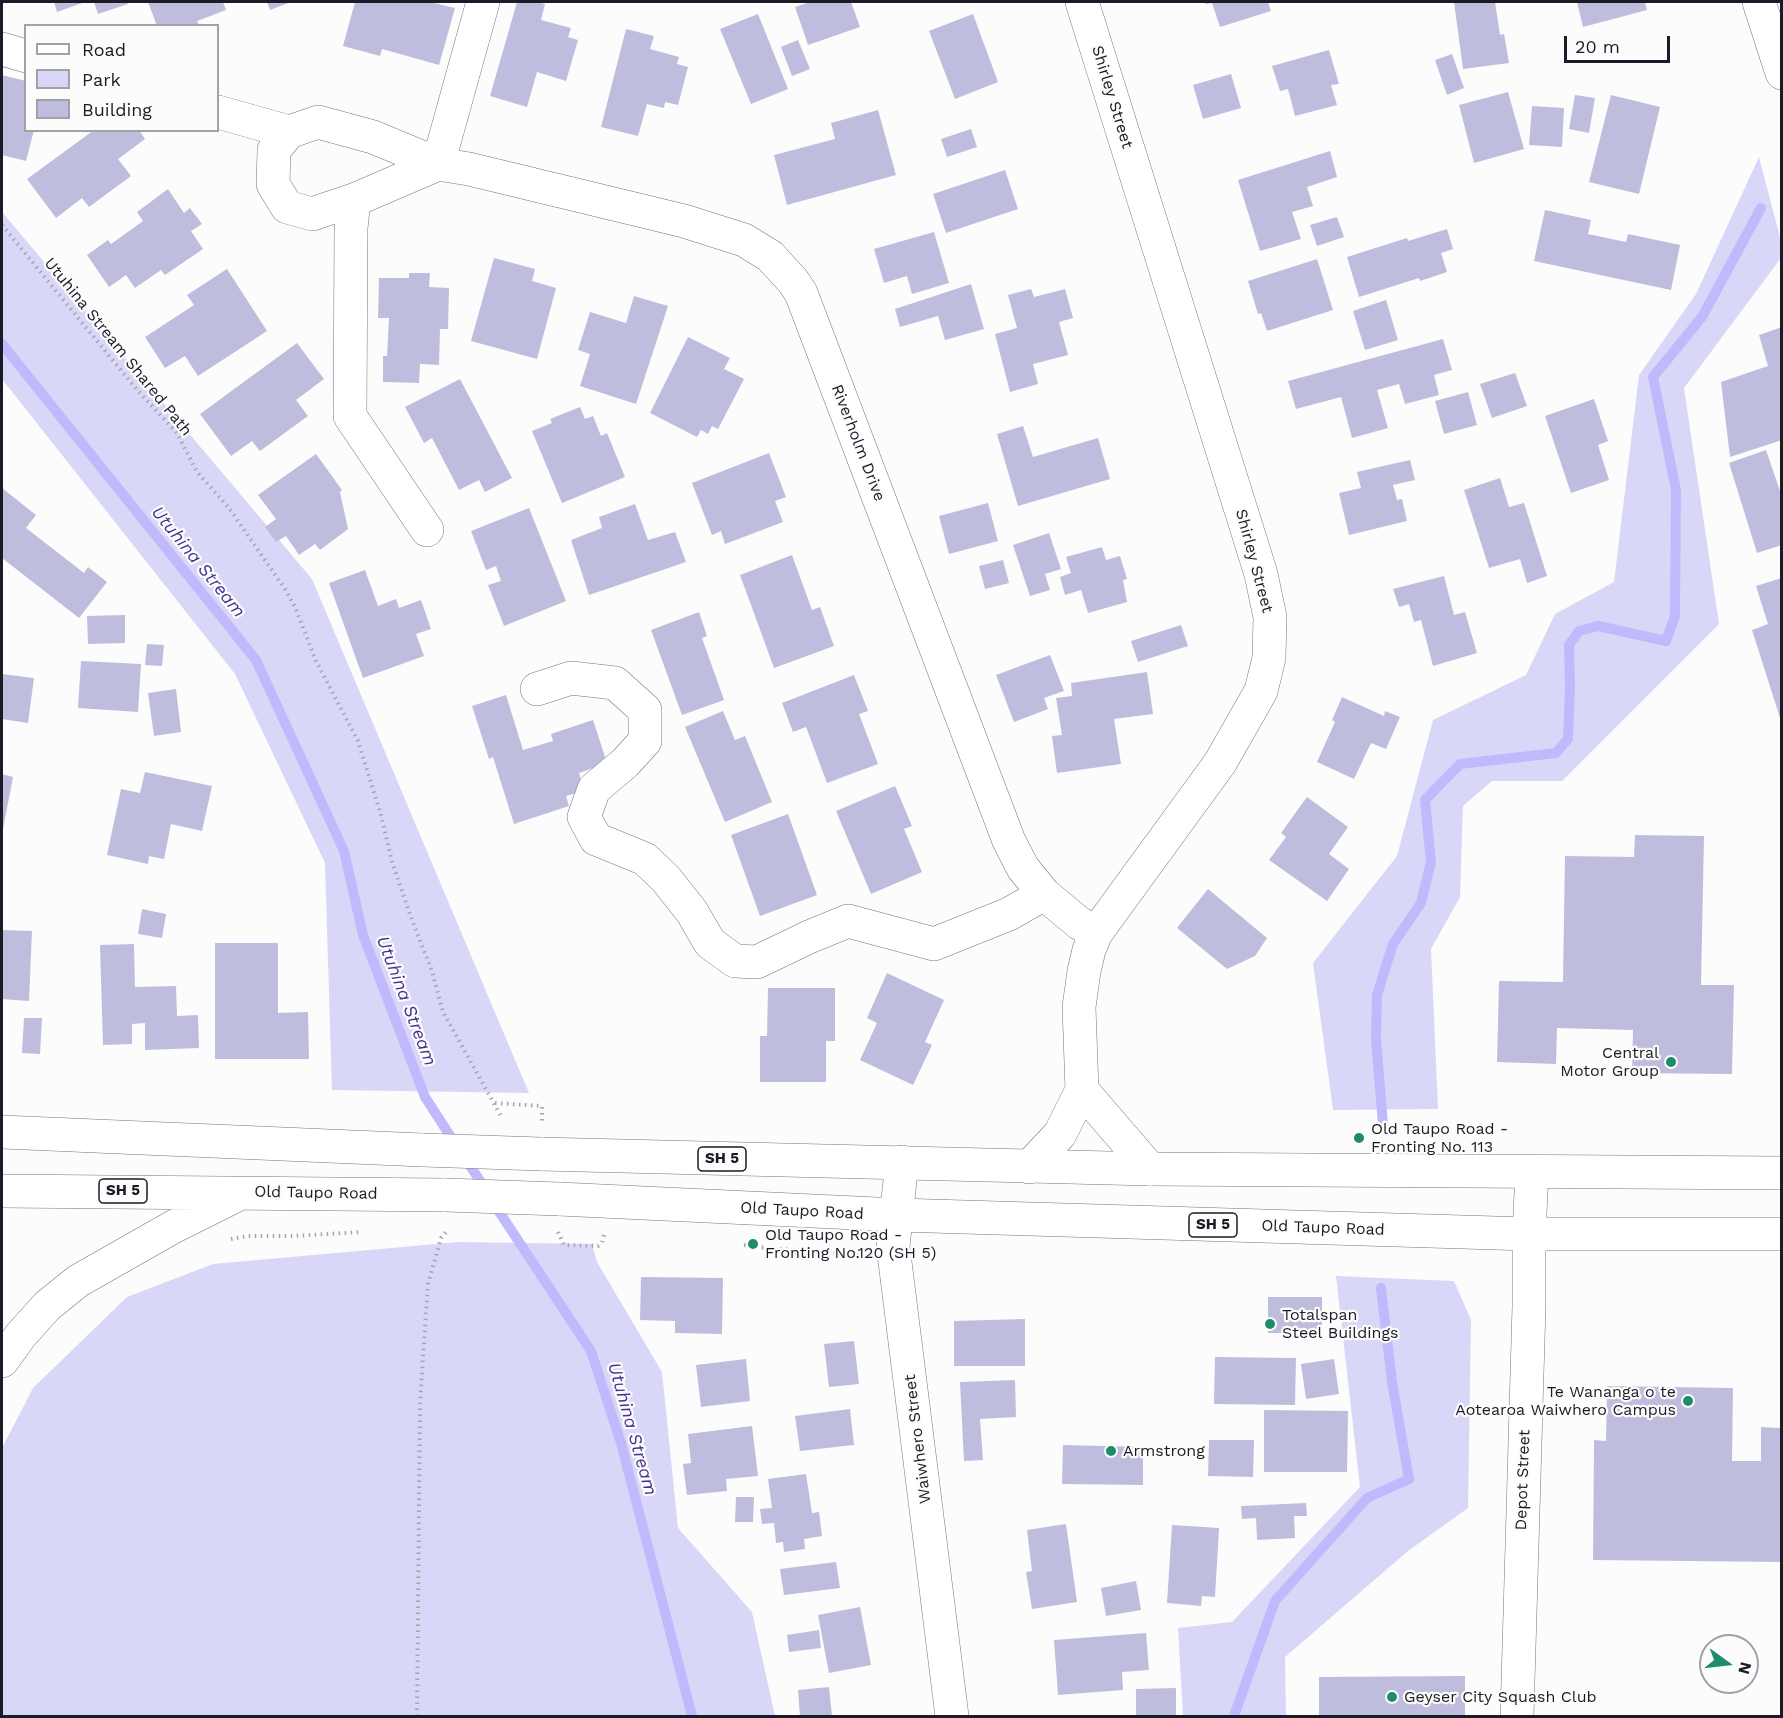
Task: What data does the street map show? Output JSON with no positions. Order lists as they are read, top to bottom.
{
  "streets": {
    "main road": [
      "Shirley Street",
      "Riverholm Drive",
      "SH 5",
      "Old Taupo Road",
      "Waiwhero Street",
      "Depot Street"
    ],
    "path": ["Utuhina Stream Shared Path"]
  },
  "crossings": [
    ["Shirley Street", "Riverholm Drive"],
    ["SH 5", "Waiwhero Street"],
    ["SH 5", "Depot Street"],
    ["Old Taupo Road", "Waiwhero Street"],
    ["Old Taupo Road", "Depot Street"]
  ],
  "water": ["Utuhina Stream"],
  "places": [
    "Central Motor Group",
    "Old Taupo Road - Fronting No. 113",
    "Old Taupo Road - Fronting No.120 (SH 5)",
    "Totalspan Steel Buildings",
    "Te Wananga o te Aotearoa Waiwhero Campus",
    "Armstrong",
    "Geyser City Squash Club"
  ],
  "legend": ["Road", "Park", "Building"],
  "scale_bar": "20 m",
  "north": "right"
}
